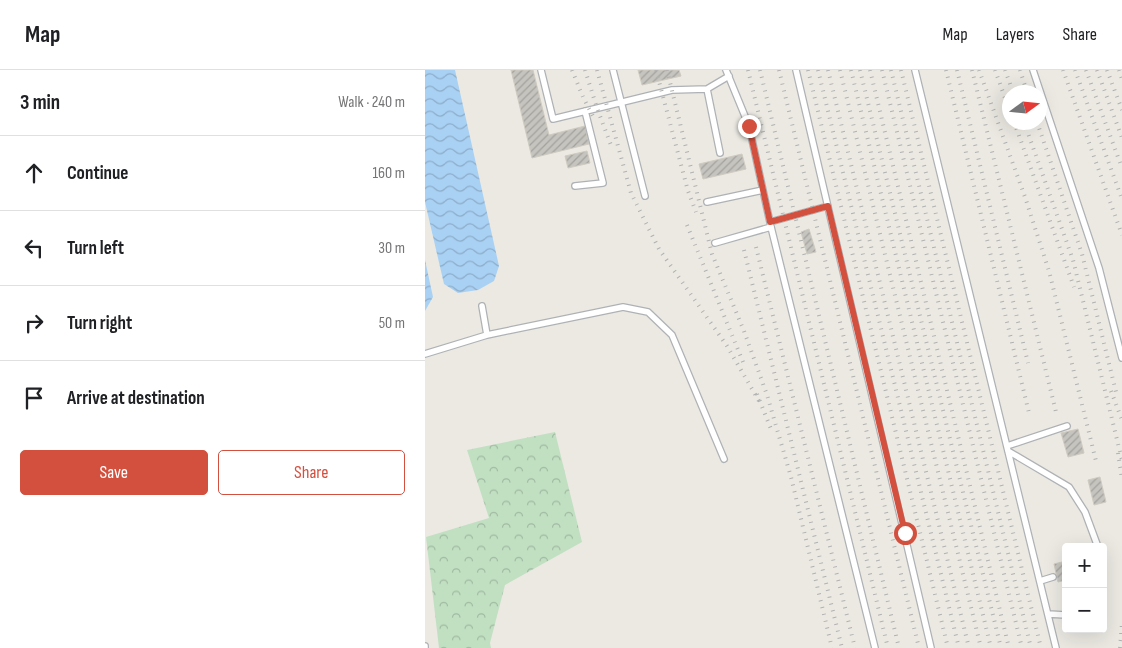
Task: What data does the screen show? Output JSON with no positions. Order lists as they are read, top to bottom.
{
  "north": "right",
  "page": {
    "header": "Map",
    "nav": ["Map", "Layers", "Share"],
    "heading": ["3 min", "Walk · 240 m"],
    "list": [
      ["Continue", "160 m"],
      ["Turn left", "30 m"],
      ["Turn right", "50 m"],
      "Arrive at destination"
    ],
    "buttons": ["Save", "Share"],
    "map_buttons": ["+", "−"]
  }
}
